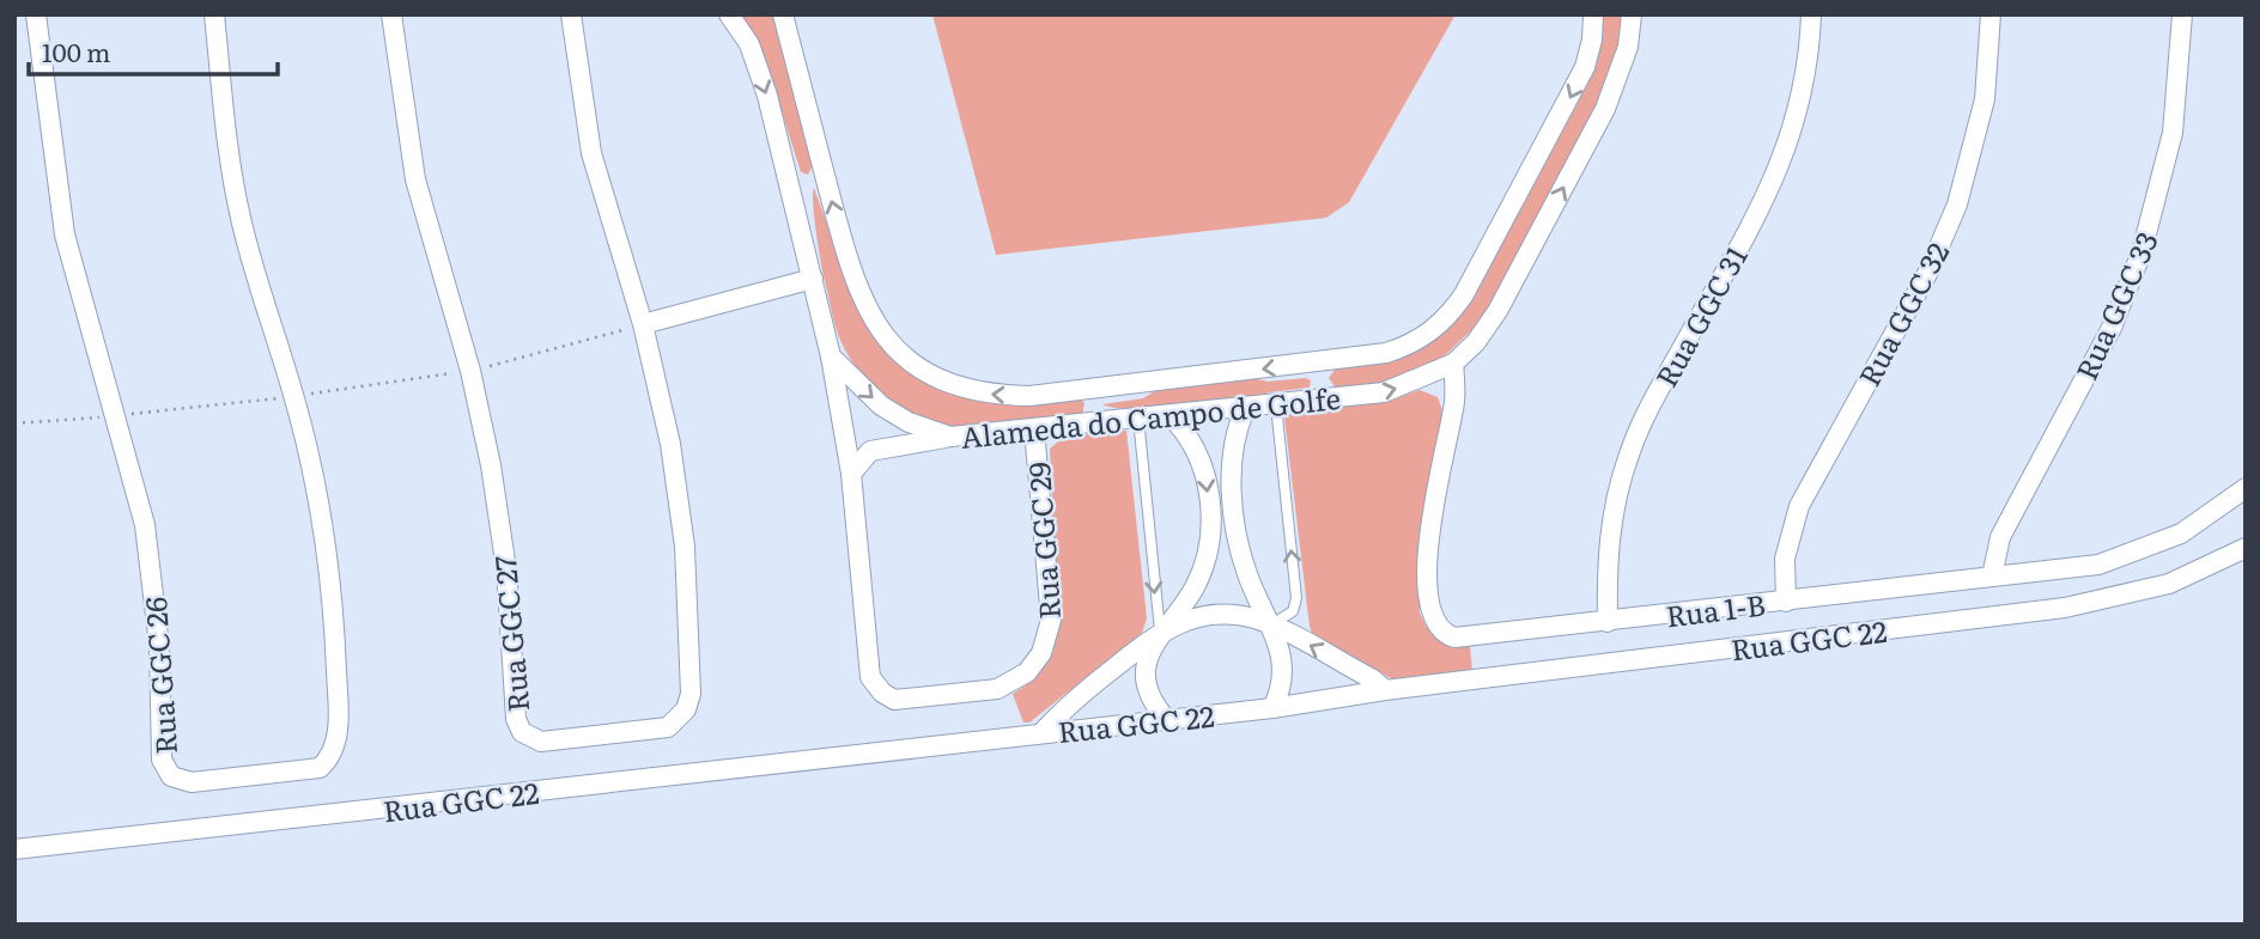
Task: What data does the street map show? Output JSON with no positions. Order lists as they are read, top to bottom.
{
  "streets": {
    "street": [
      "Rua GGC 33",
      "Rua GGC 32",
      "Rua GGC 31",
      "Alameda do Campo de Golfe",
      "Rua GGC 29",
      "Rua 1-B",
      "Rua GGC 27",
      "Rua GGC 22",
      "Rua GGC 26"
    ]
  },
  "crossings": [
    ["Rua GGC 33", "Rua 1-B"],
    ["Rua GGC 32", "Rua 1-B"],
    ["Rua GGC 31", "Rua 1-B"],
    ["Alameda do Campo de Golfe", "Rua GGC 29"],
    ["Alameda do Campo de Golfe", "Rua 1-B"]
  ],
  "scale_bar": "100 m"
}
